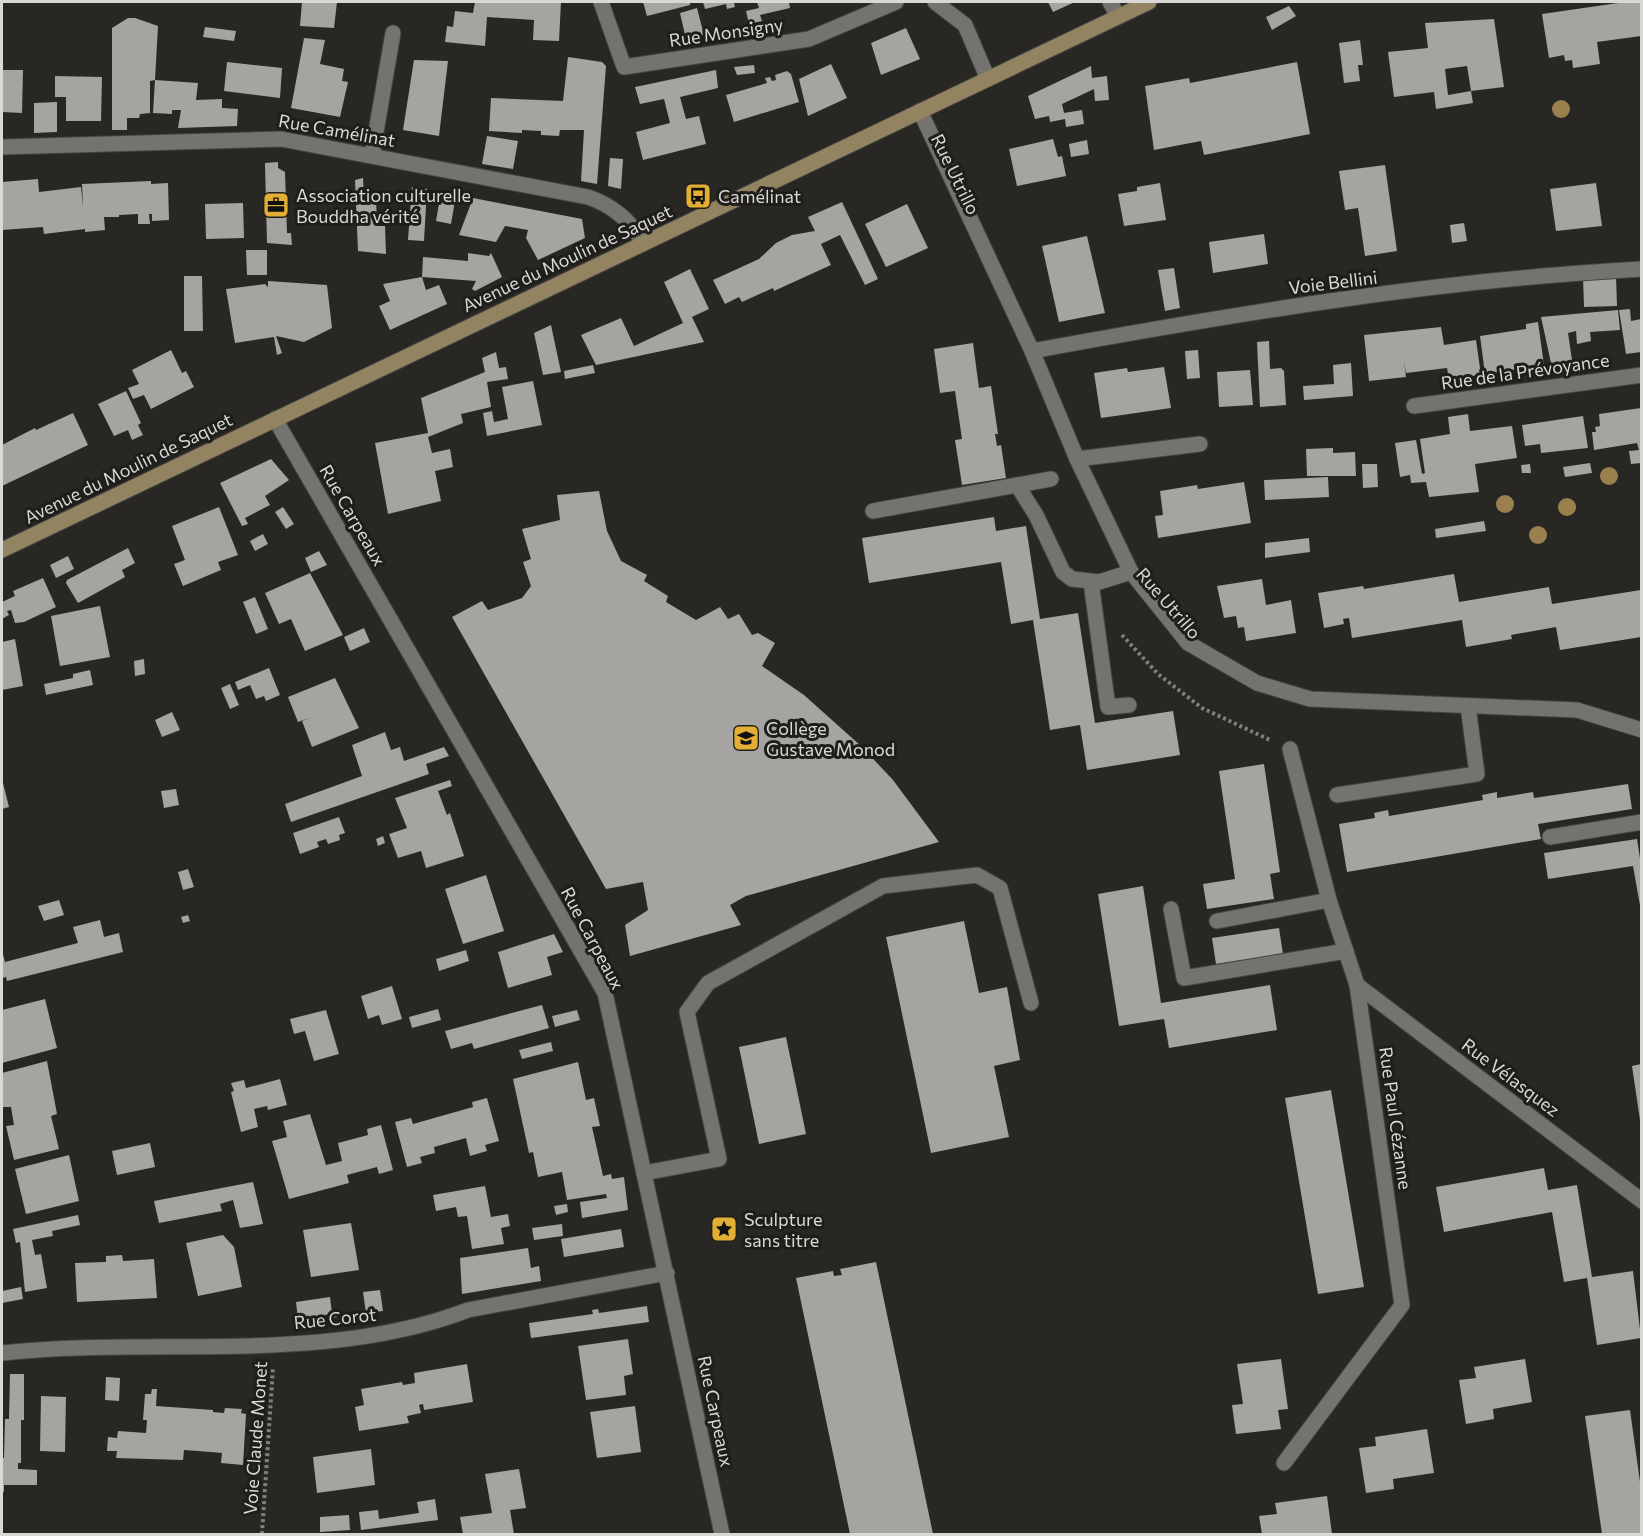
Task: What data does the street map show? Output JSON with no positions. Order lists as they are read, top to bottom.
{
  "streets": {
    "main road": ["Avenue du Moulin de Saquet"],
    "street": [
      "Rue Monsigny",
      "Rue Camélinat",
      "Rue Utrillo",
      "Voie Bellini",
      "Rue de la Prévoyance",
      "Rue Carpeaux",
      "Rue Vélasquez",
      "Rue Paul Cézanne",
      "Rue Corot"
    ],
    "path": ["Voie Claude Monet"]
  },
  "crossings": [
    ["Rue Camélinat", "Avenue du Moulin de Saquet"],
    ["Rue Utrillo", "Avenue du Moulin de Saquet"],
    ["Rue Utrillo", "Voie Bellini"],
    ["Avenue du Moulin de Saquet", "Rue Carpeaux"],
    ["Rue Carpeaux", "Rue Corot"],
    ["Rue Vélasquez", "Rue Paul Cézanne"],
    ["Rue Corot", "Voie Claude Monet"]
  ],
  "places": {
    "bus stop": ["Camélinat"],
    "office": ["Association culturelle Bouddha vérité"],
    "school or university": ["Collège Gustave Monod"],
    "place": ["Sculpture sans titre"]
  }
}
